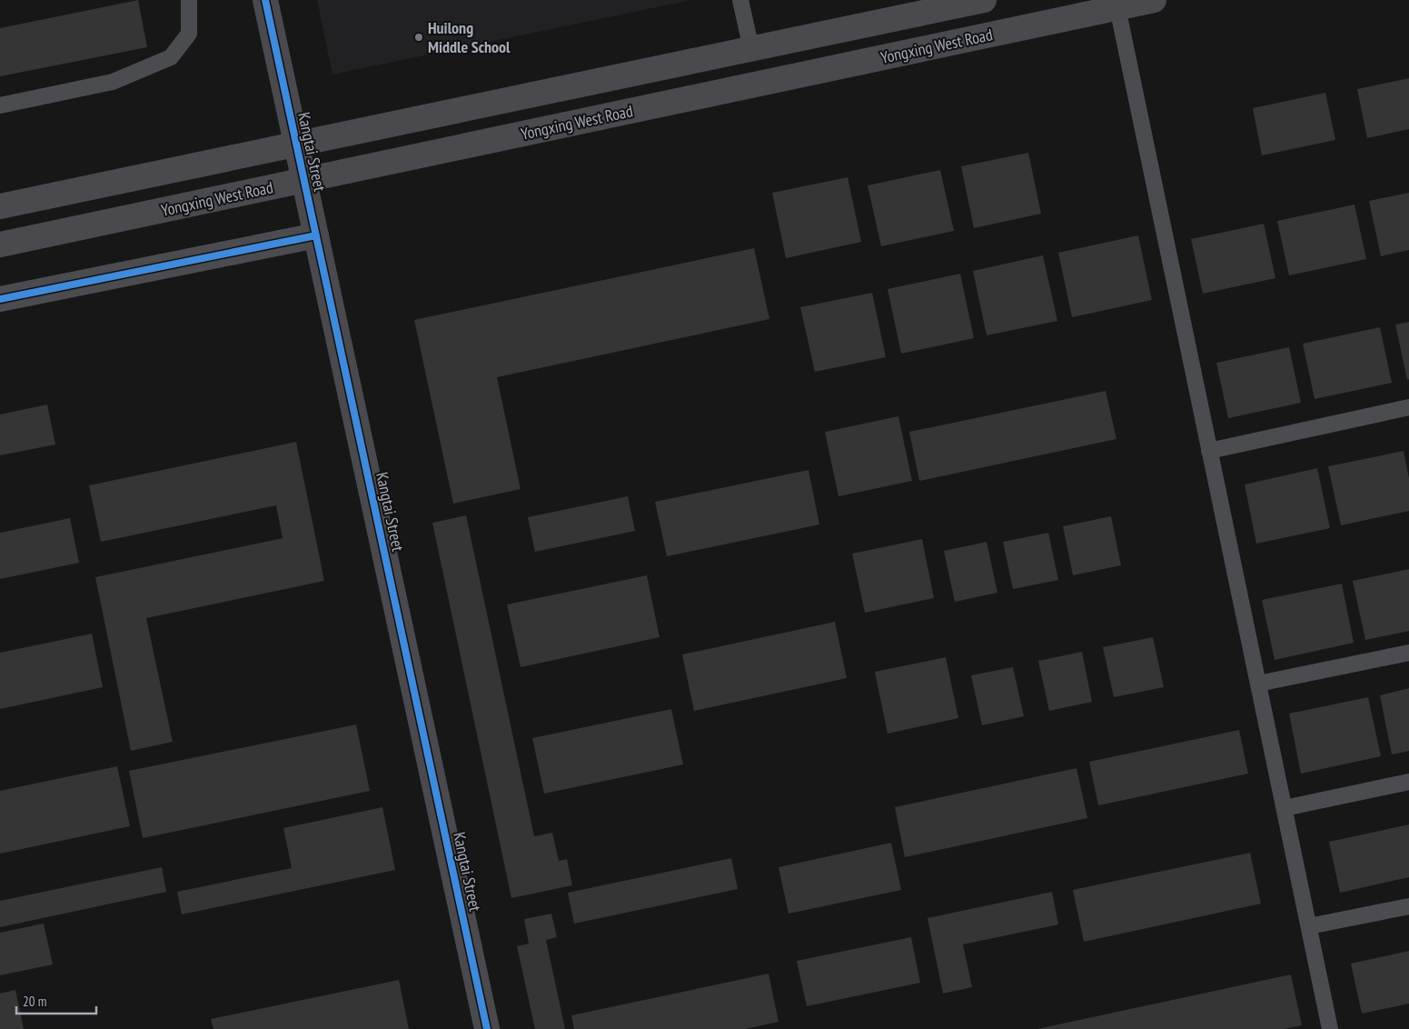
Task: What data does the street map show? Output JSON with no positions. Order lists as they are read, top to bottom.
{
  "streets": {
    "main road": ["Yongxing West Road", "Kangtai Street"]
  },
  "crossings": [
    ["Yongxing West Road", "Kangtai Street"]
  ],
  "places": ["Huilong Middle School"],
  "scale_bar": "20 m"
}
